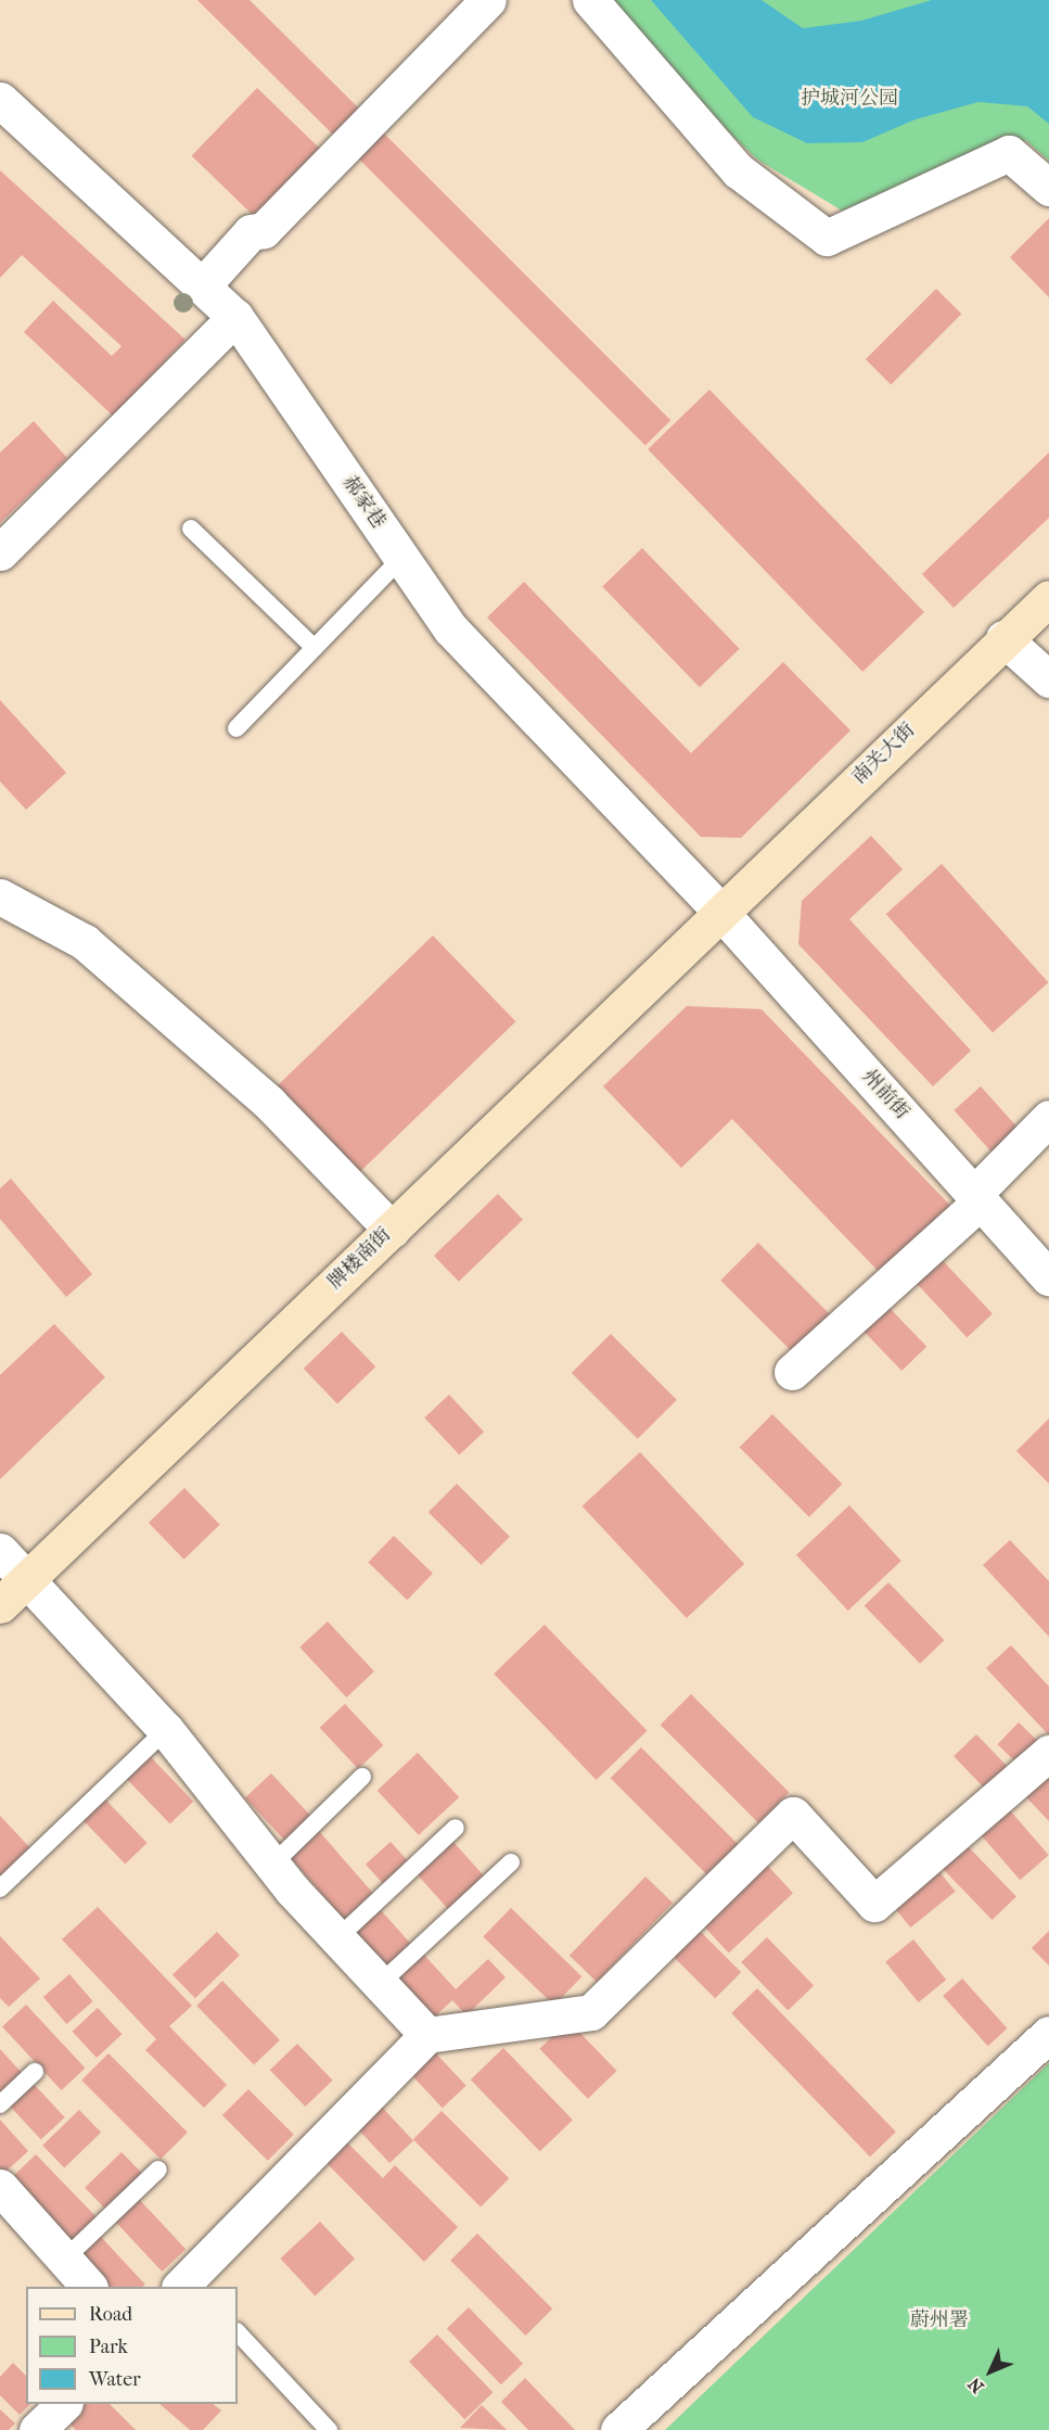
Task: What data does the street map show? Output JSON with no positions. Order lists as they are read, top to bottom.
{
  "streets": {
    "main road": ["南关大街", "牌楼南街"],
    "street": ["郝家巷", "州前街"]
  },
  "crossings": [
    ["郝家巷", "南关大街"],
    ["郝家巷", "州前街"],
    ["郝家巷", "牌楼南街"],
    ["南关大街", "州前街"],
    ["南关大街", "牌楼南街"],
    ["州前街", "牌楼南街"]
  ],
  "parks": ["护城河公园", "蔚州署"],
  "legend": ["Road", "Park", "Water"],
  "north": "bottom left"
}
